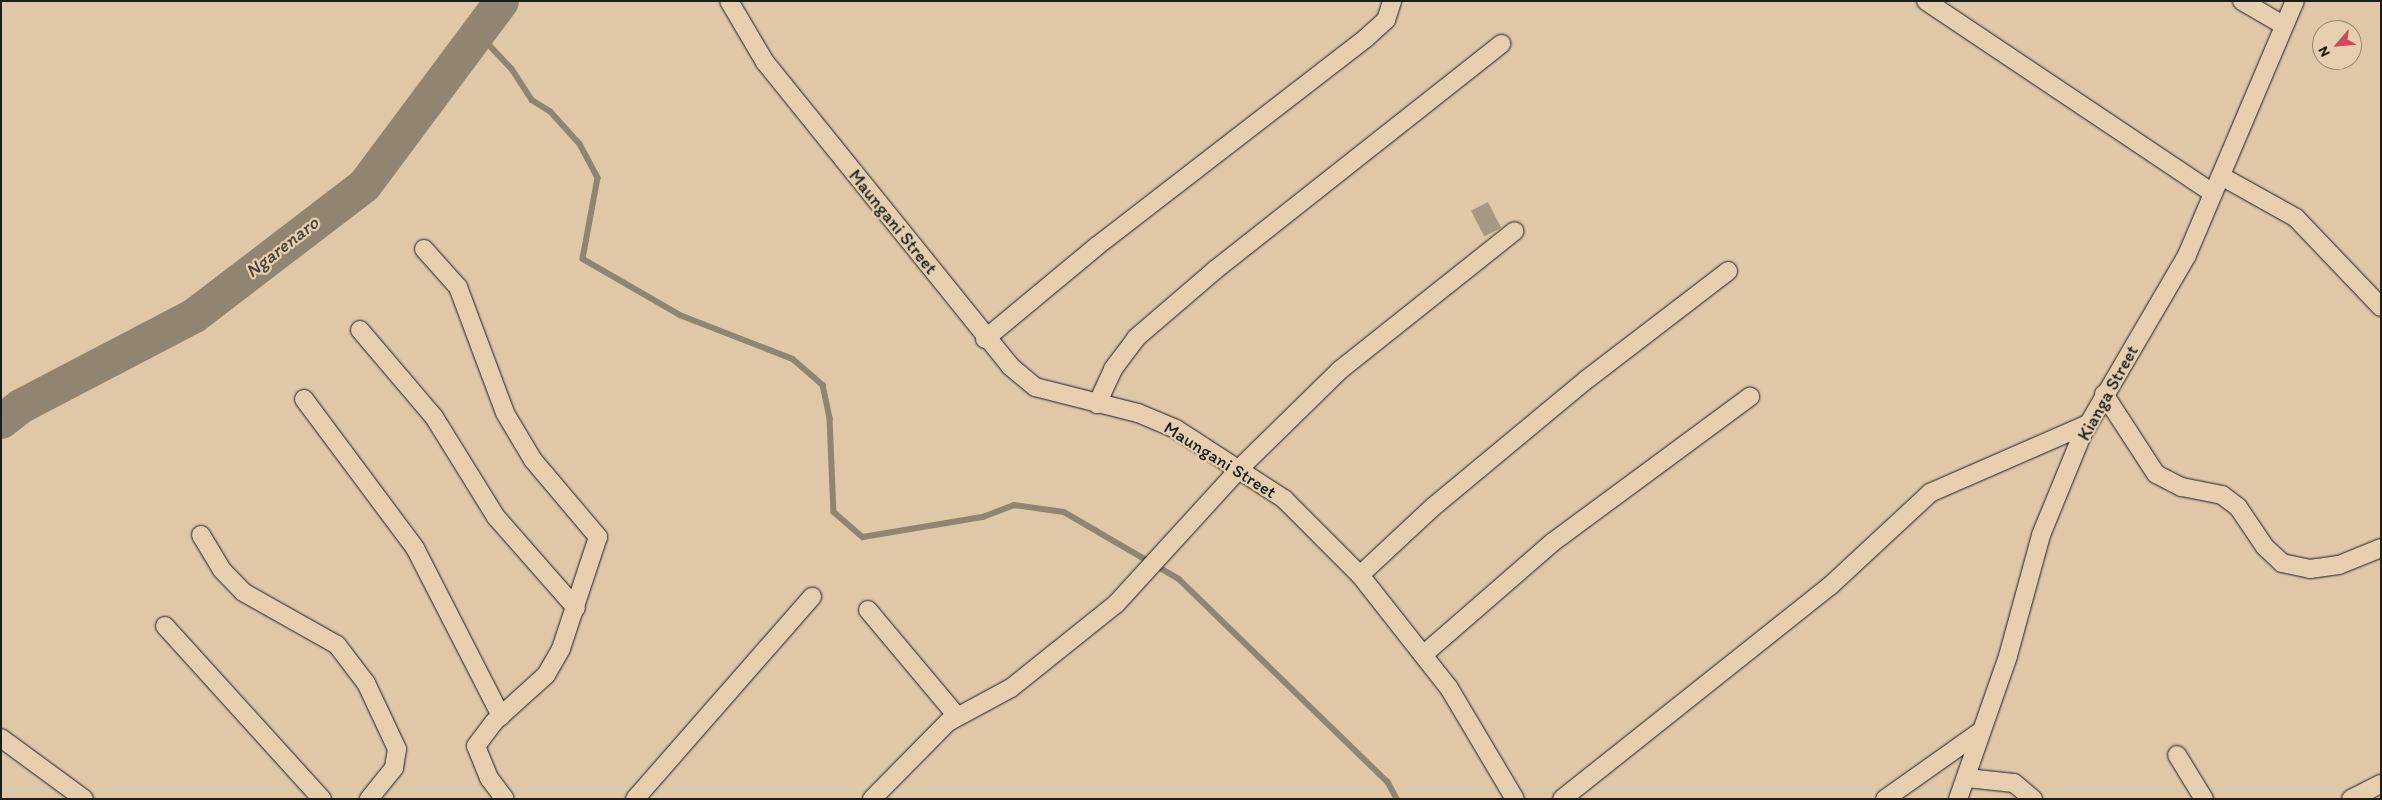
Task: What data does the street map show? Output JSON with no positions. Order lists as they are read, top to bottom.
{
  "streets": {
    "street": ["Maungani Street", "Kianga Street"]
  },
  "water": ["Ngarenaro"],
  "north": "bottom left"
}
